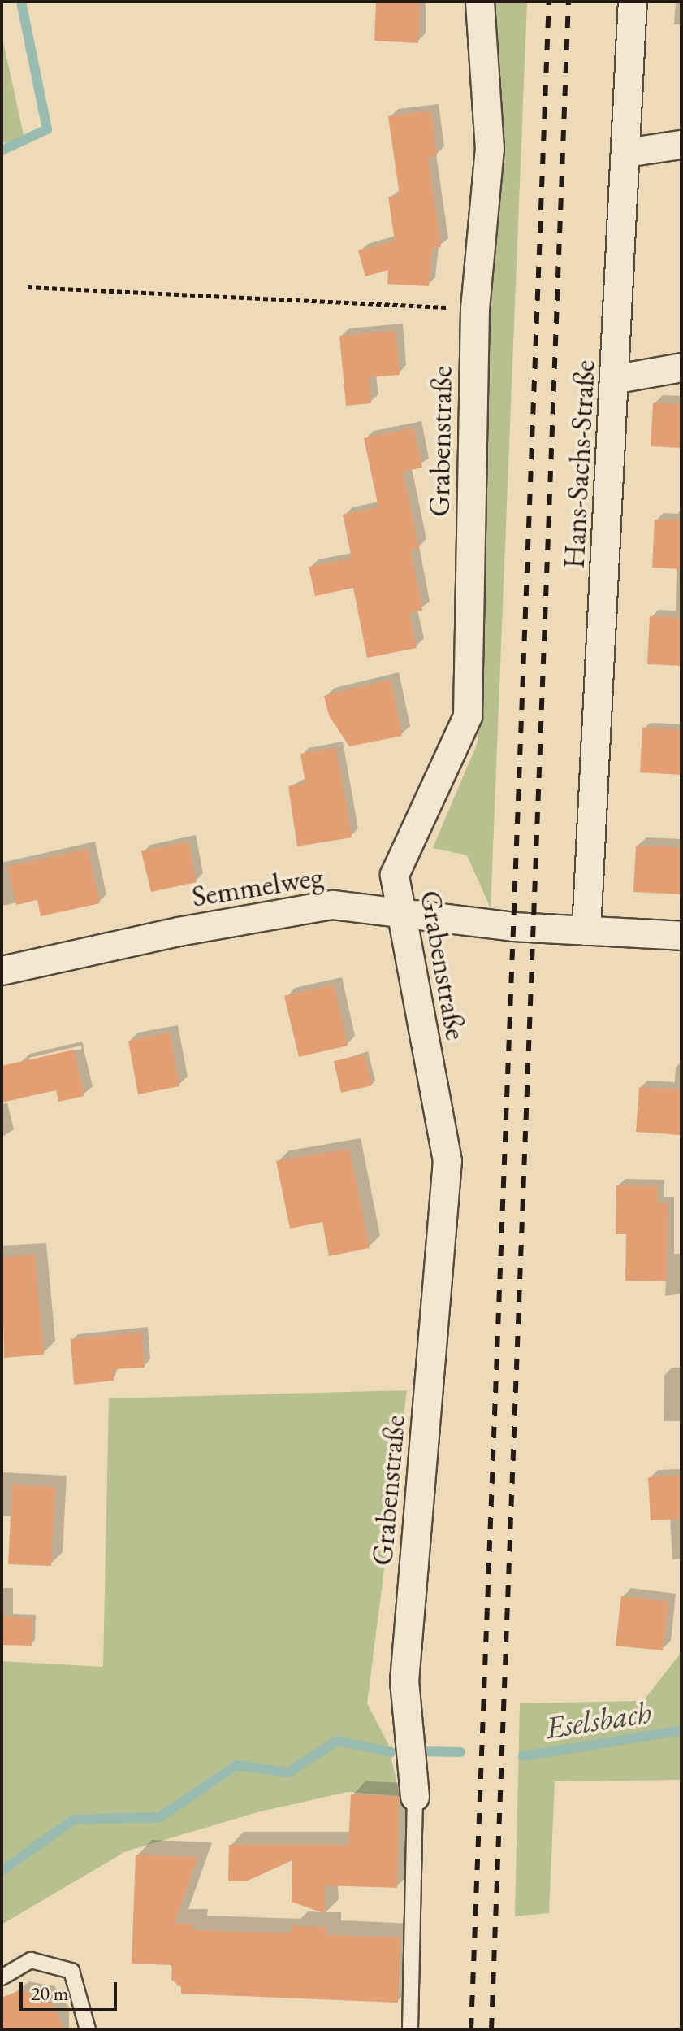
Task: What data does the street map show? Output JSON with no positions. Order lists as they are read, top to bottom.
{
  "streets": {
    "street": ["Grabenstraße", "Hans-Sachs-Straße", "Semmelweg"]
  },
  "crossings": [
    ["Grabenstraße", "Semmelweg"],
    ["Hans-Sachs-Straße", "Semmelweg"]
  ],
  "water": ["Eselsbach"],
  "scale_bar": "20 m"
}
